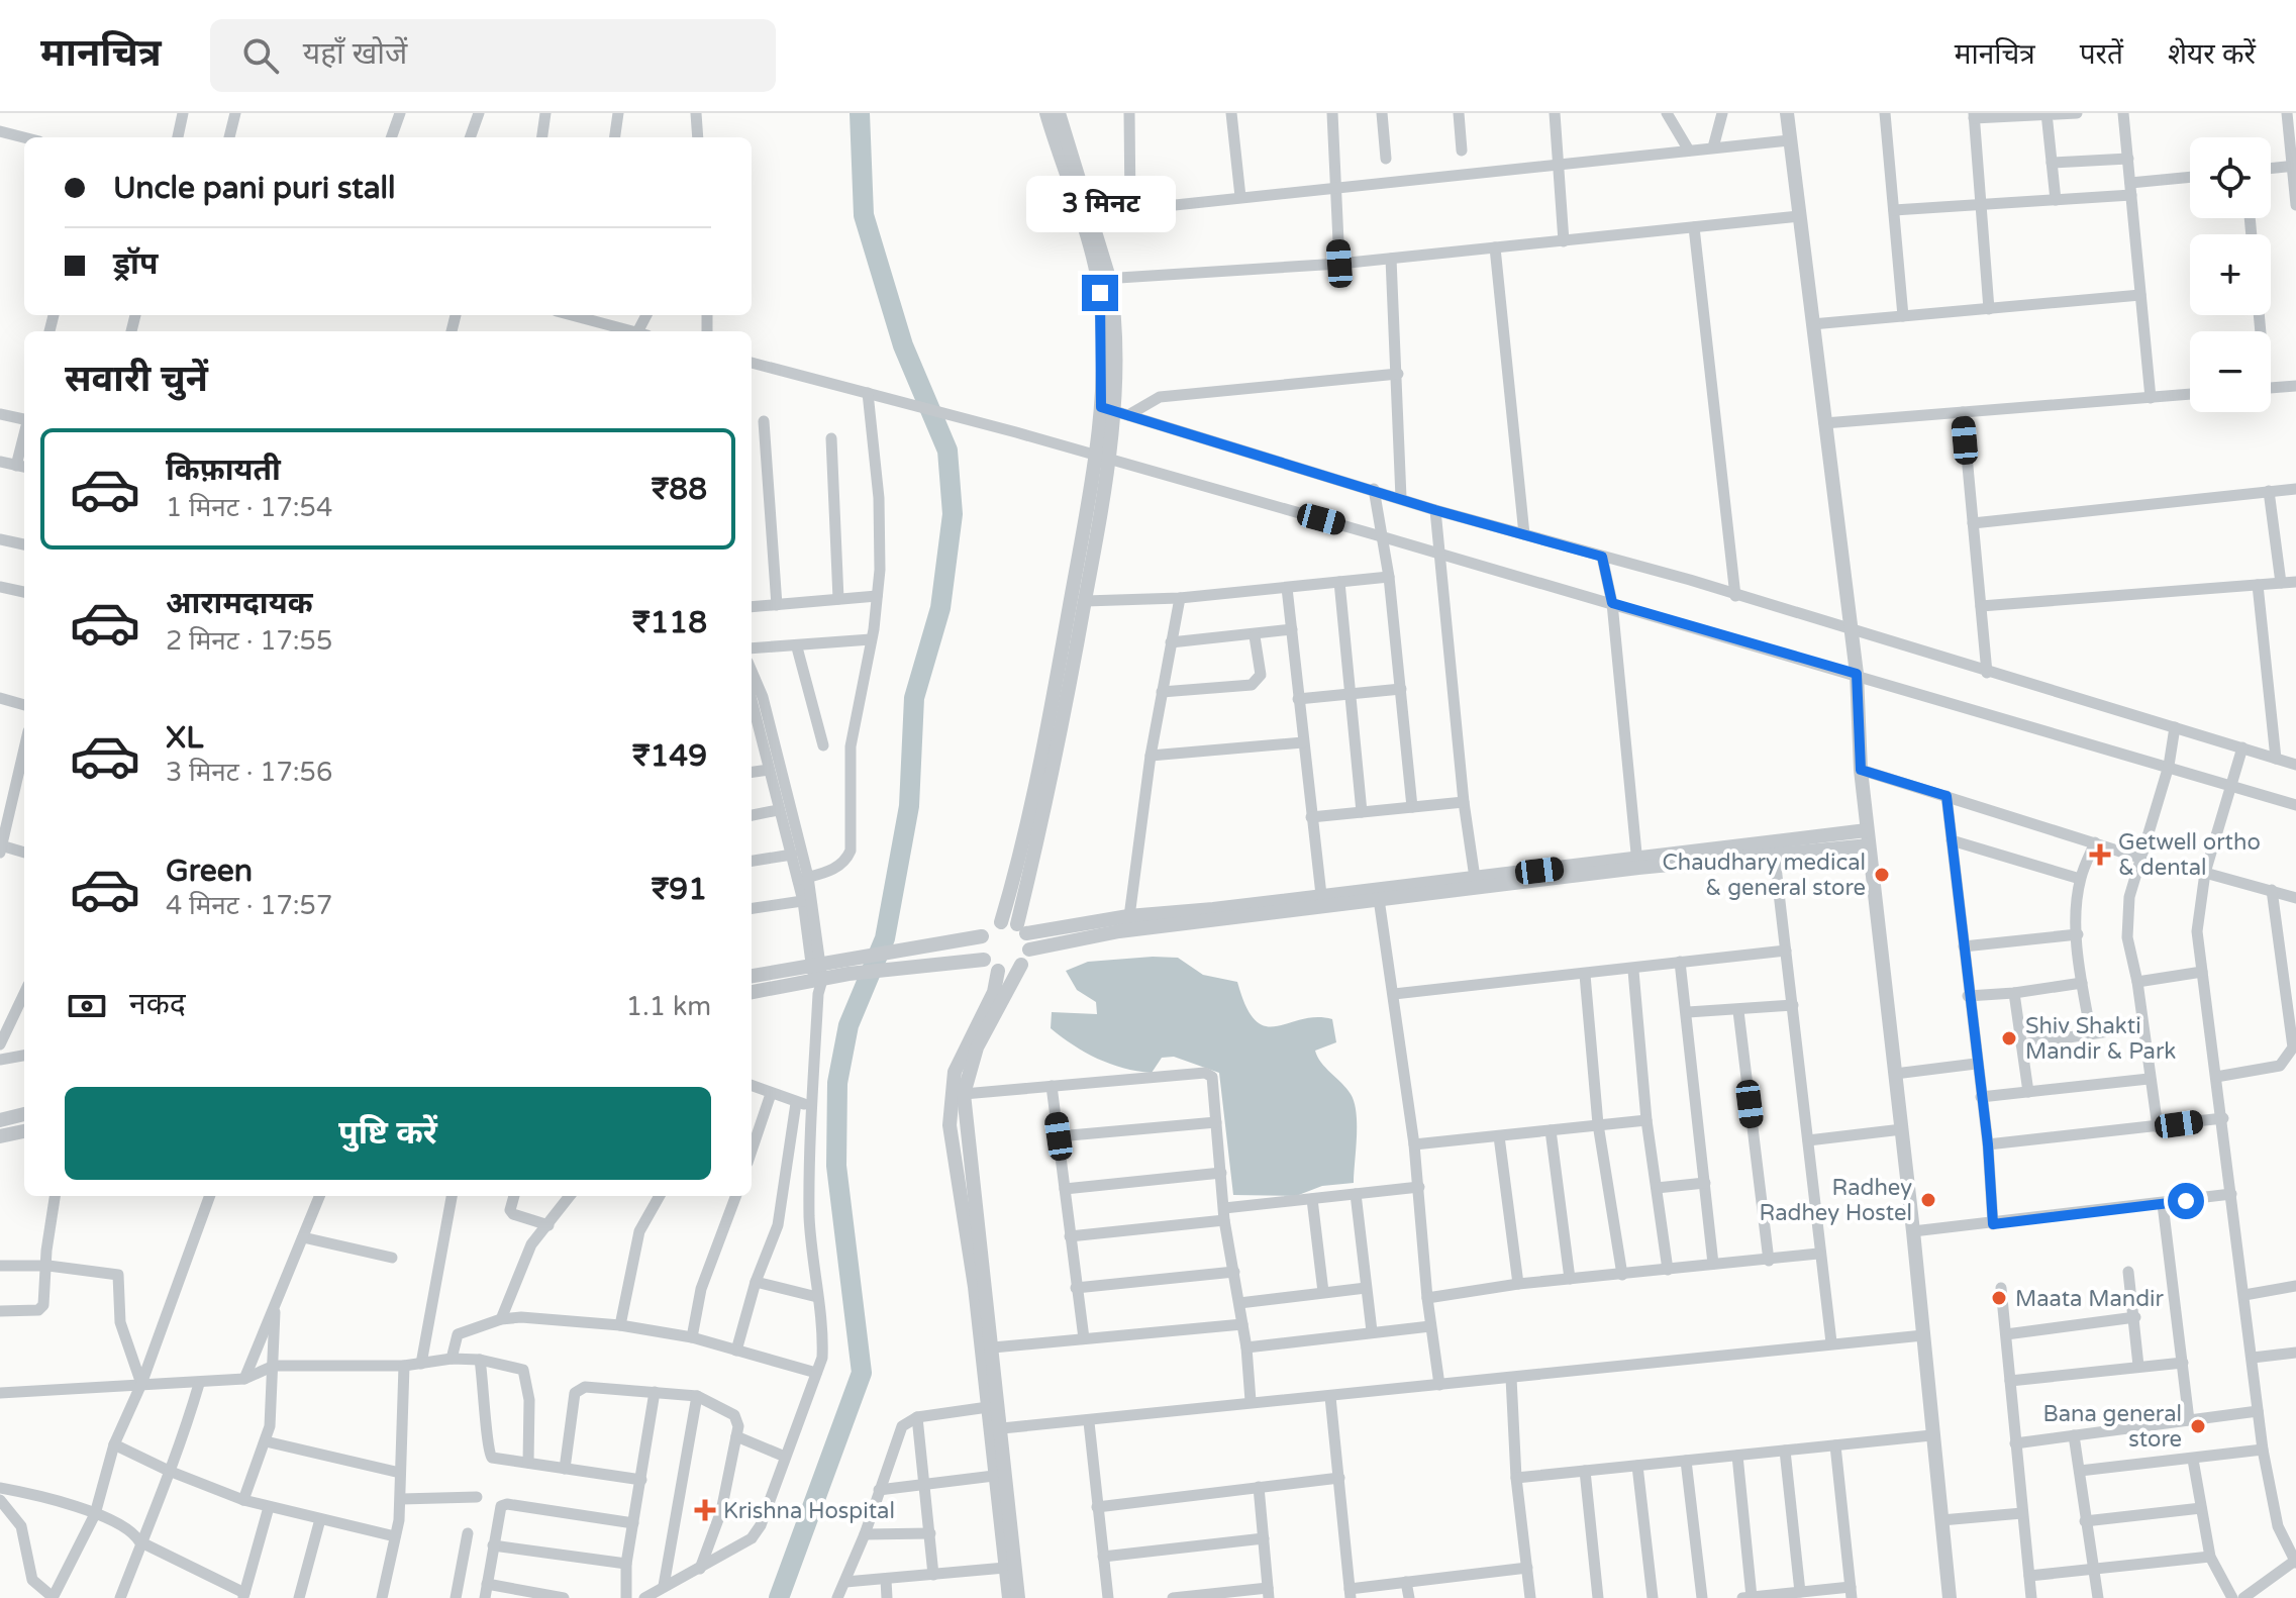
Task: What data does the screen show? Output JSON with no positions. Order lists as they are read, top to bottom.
{
  "places": {
    "health": ["Getwell ortho & dental", "Krishna Hospital"],
    "other": [
      "Chaudhary medical & general store",
      "Shiv Shakti Mandir & Park",
      "Radhey Radhey Hostel",
      "Maata Mandir",
      "Bana general store"
    ]
  },
  "page": {
    "header": "मानचित्र",
    "search": "यहाँ खोजें",
    "nav": ["मानचित्र", "परतें", "शेयर करें"],
    "map_buttons": ["+", "−"],
    "banner": ["Uncle pani puri stall", "ड्रॉप"],
    "bubble": "3 मिनट",
    "heading": "सवारी चुनें",
    "list": [
      {
        "name": "किफ़ायती",
        "note": "1 मिनट · 17:54",
        "value": "₹88"
      },
      {
        "name": "आरामदायक",
        "note": "2 मिनट · 17:55",
        "value": "₹118"
      },
      {
        "name": "XL",
        "note": "3 मिनट · 17:56",
        "value": "₹149"
      },
      {
        "name": "Green",
        "note": "4 मिनट · 17:57",
        "value": "₹91"
      }
    ],
    "pay": ["नकद", "1.1 km"],
    "buttons": "पुष्टि करें"
  }
}
